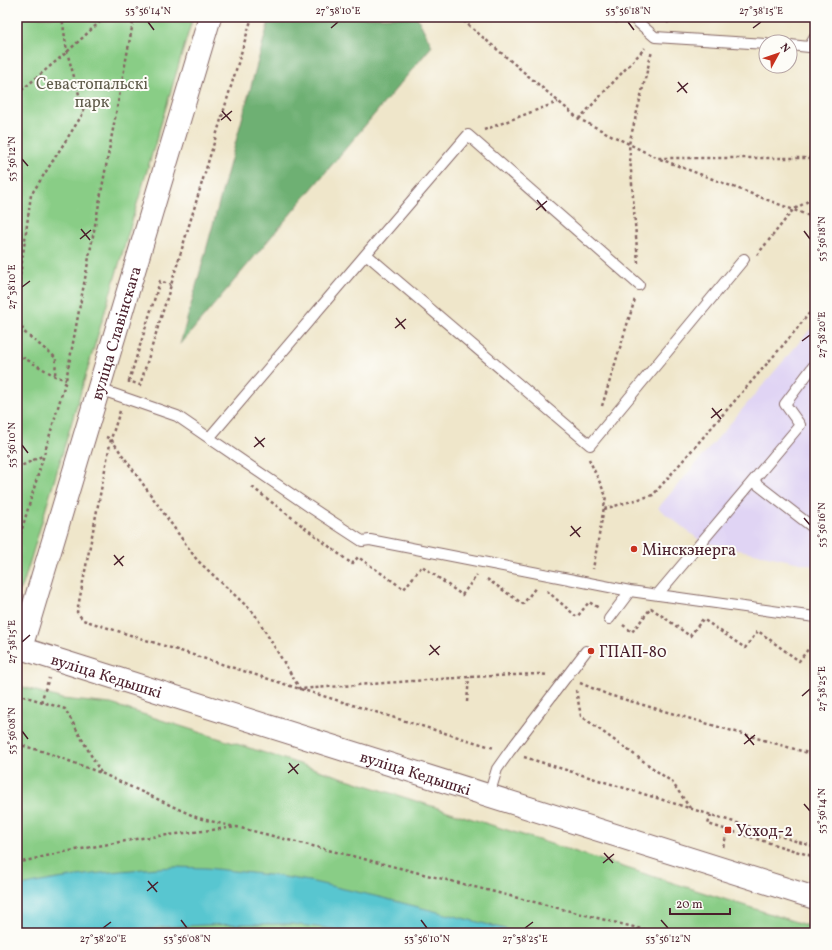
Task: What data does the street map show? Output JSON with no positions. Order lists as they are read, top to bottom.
{
  "streets": {
    "street": ["вуліца Славінскага", "вуліца Кедышкі"]
  },
  "crossings": [
    ["вуліца Славінскага", "вуліца Кедышкі"]
  ],
  "parks": ["Севастопальскі парк"],
  "places": {
    "other": ["Мінскэнерга", "ГПАП-80"],
    "transit": ["Усход-2"]
  },
  "scale_bar": "20 m",
  "north": "top right",
  "coordinates": [
    "53°56'14\"N",
    "27°38'10\"E",
    "53°56'18\"N",
    "27°38'15\"E",
    "53°56'12\"N",
    "27°38'20\"E",
    "53°56'10\"N",
    "53°56'16\"N",
    "27°38'25\"E",
    "53°56'08\"N"
  ]
}
